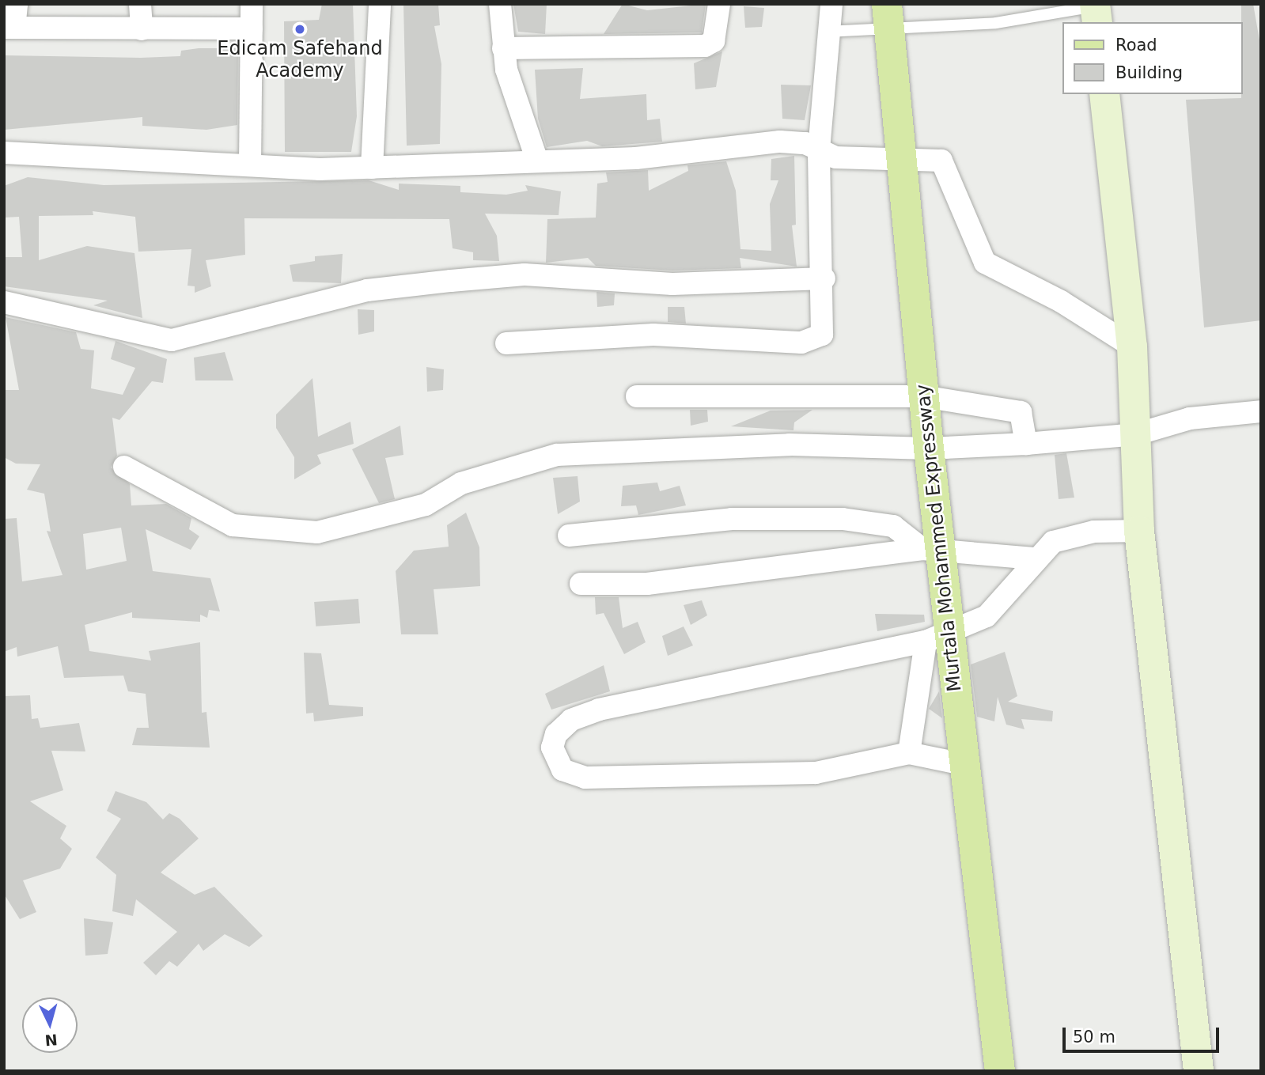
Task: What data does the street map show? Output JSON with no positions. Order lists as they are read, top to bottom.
{
  "streets": {
    "main road": ["Murtala Mohammed Expressway"]
  },
  "places": ["Edicam Safehand Academy"],
  "legend": ["Road", "Building"],
  "scale_bar": "50 m",
  "north": "bottom"
}
